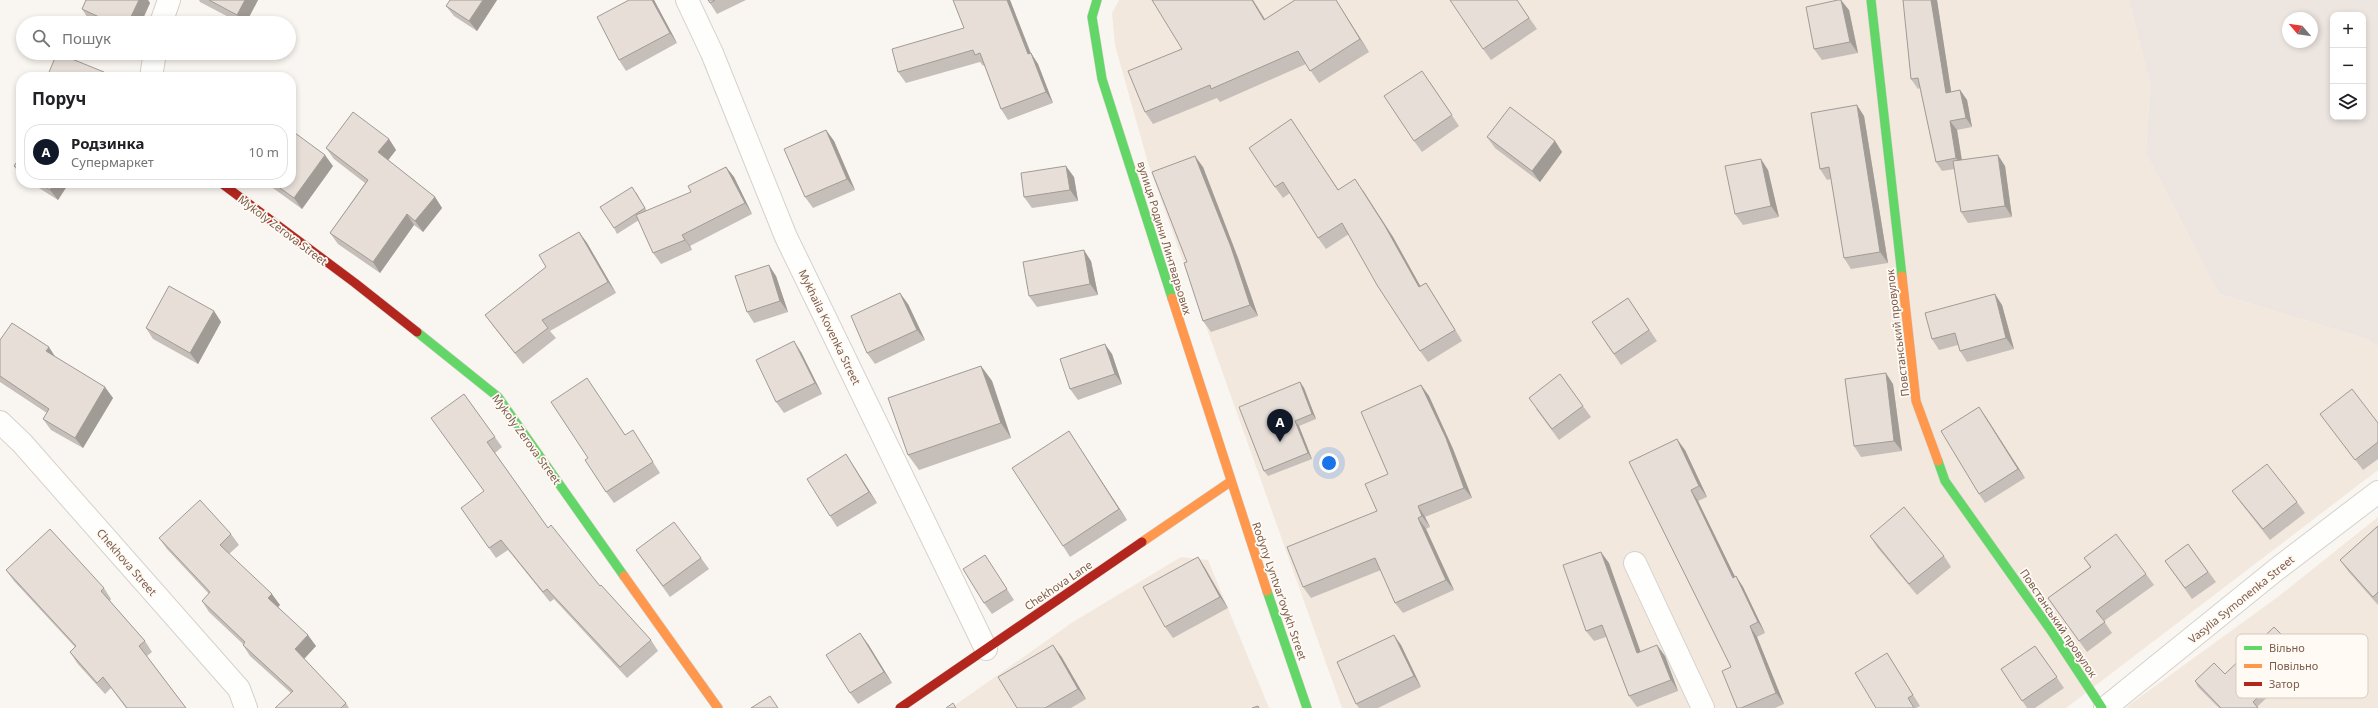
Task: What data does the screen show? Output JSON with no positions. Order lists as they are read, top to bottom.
{
  "streets": {
    "street": [
      "Mykoly Zerova Street",
      "вулиця Родини Линтварьових",
      "Mykhaila Kovenka Street",
      "Повстанський провулок",
      "Chekhova Street",
      "Chekhova Lane",
      "Rodyny Lyntvar’ovykh Street",
      "Vasylia Symonenka Street"
    ]
  },
  "crossings": [
    ["вулиця Родини Линтварьових", "Chekhova Lane"],
    ["вулиця Родини Линтварьових", "Rodyny Lyntvar’ovykh Street"],
    ["Mykhaila Kovenka Street", "Chekhova Lane"],
    ["Chekhova Lane", "Rodyny Lyntvar’ovykh Street"]
  ],
  "legend": ["Вільно", "Повільно", "Затор"],
  "north": "top left",
  "page": {
    "map_buttons": ["+", "−"],
    "search": "Пошук",
    "heading": "Поруч",
    "list": [
      {
        "mark": "A",
        "name": "Родзинка",
        "note": "Супермаркет",
        "value": "10 m"
      }
    ],
    "pins": "A"
  }
}
